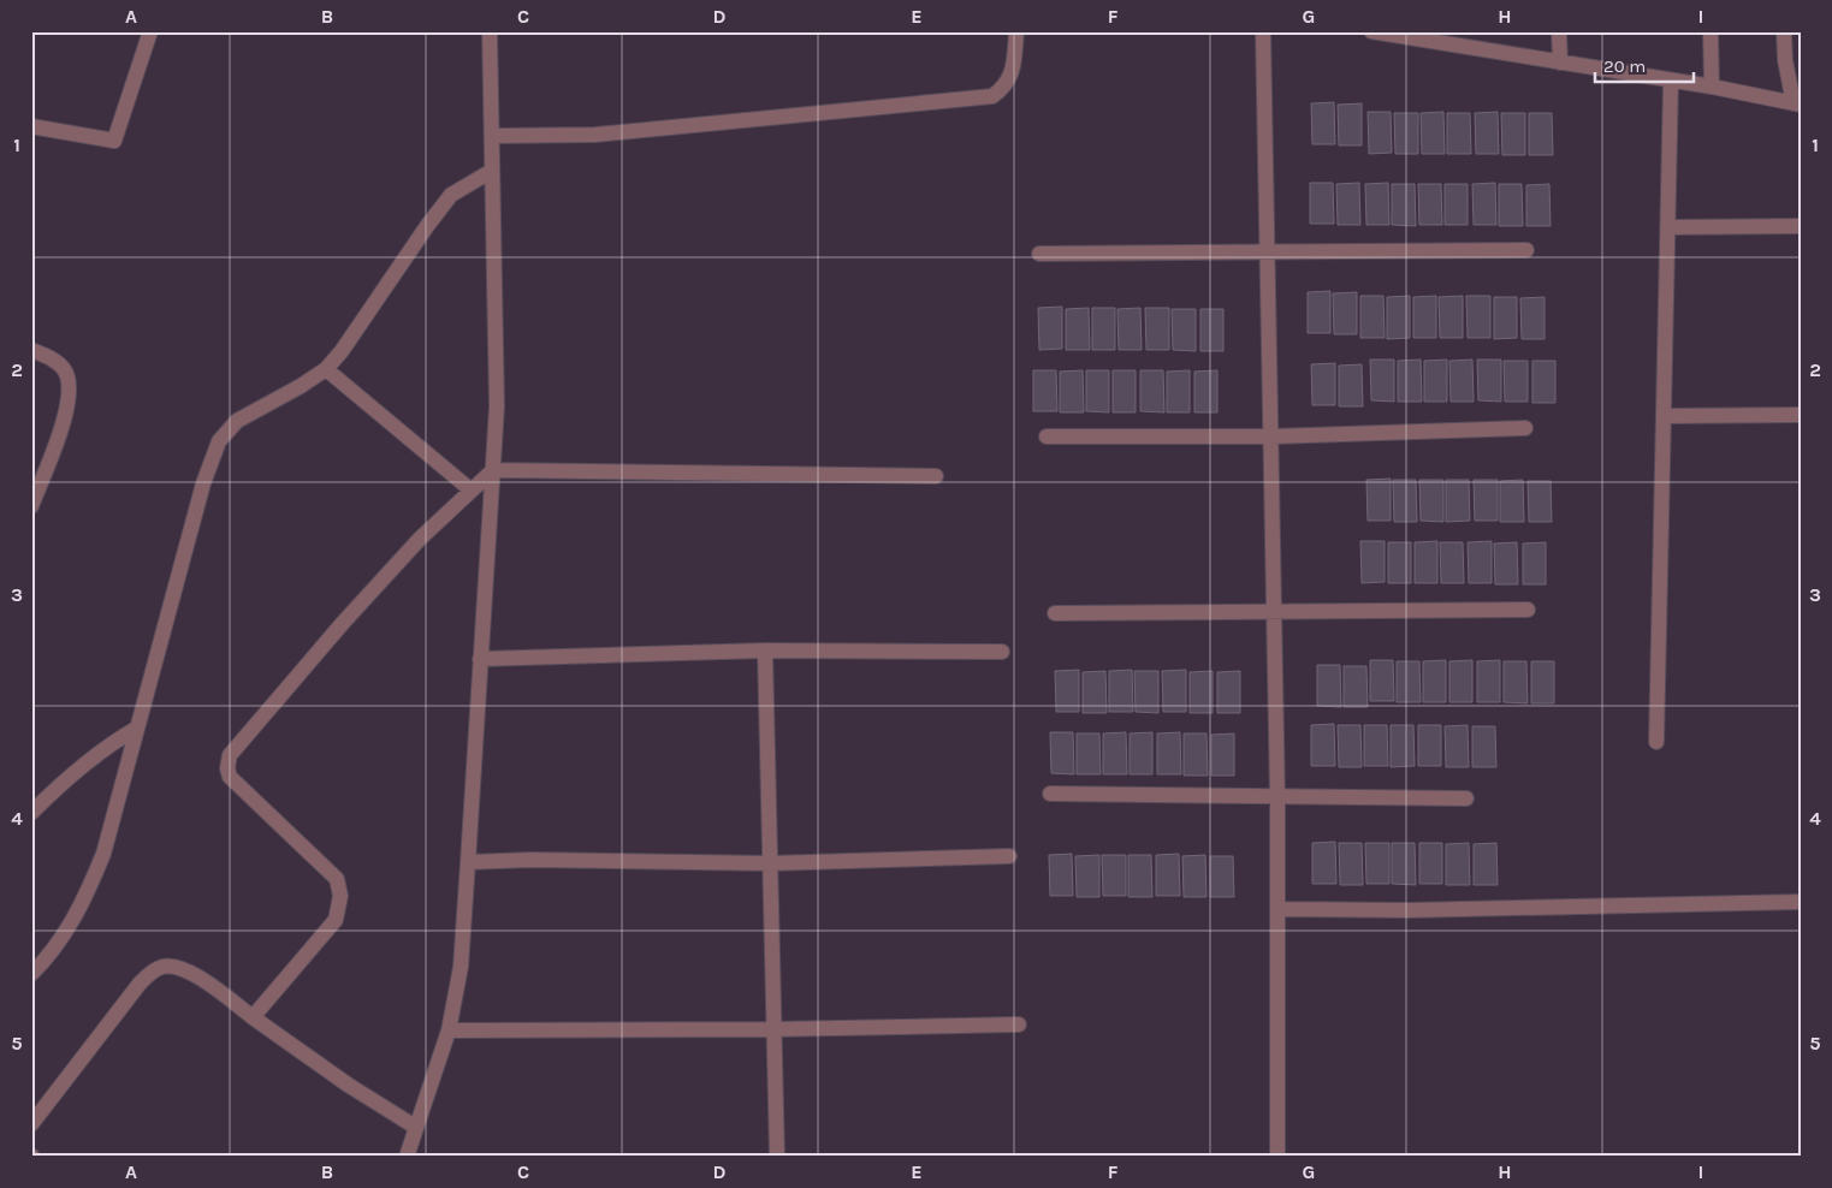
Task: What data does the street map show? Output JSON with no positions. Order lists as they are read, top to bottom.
{
  "scale_bar": "20 m",
  "grid": {
    "columns": [
      "A",
      "B",
      "C",
      "D",
      "E",
      "F",
      "G",
      "H",
      "I"
    ],
    "rows": [
      "1",
      "2",
      "3",
      "4",
      "5"
    ]
  }
}
